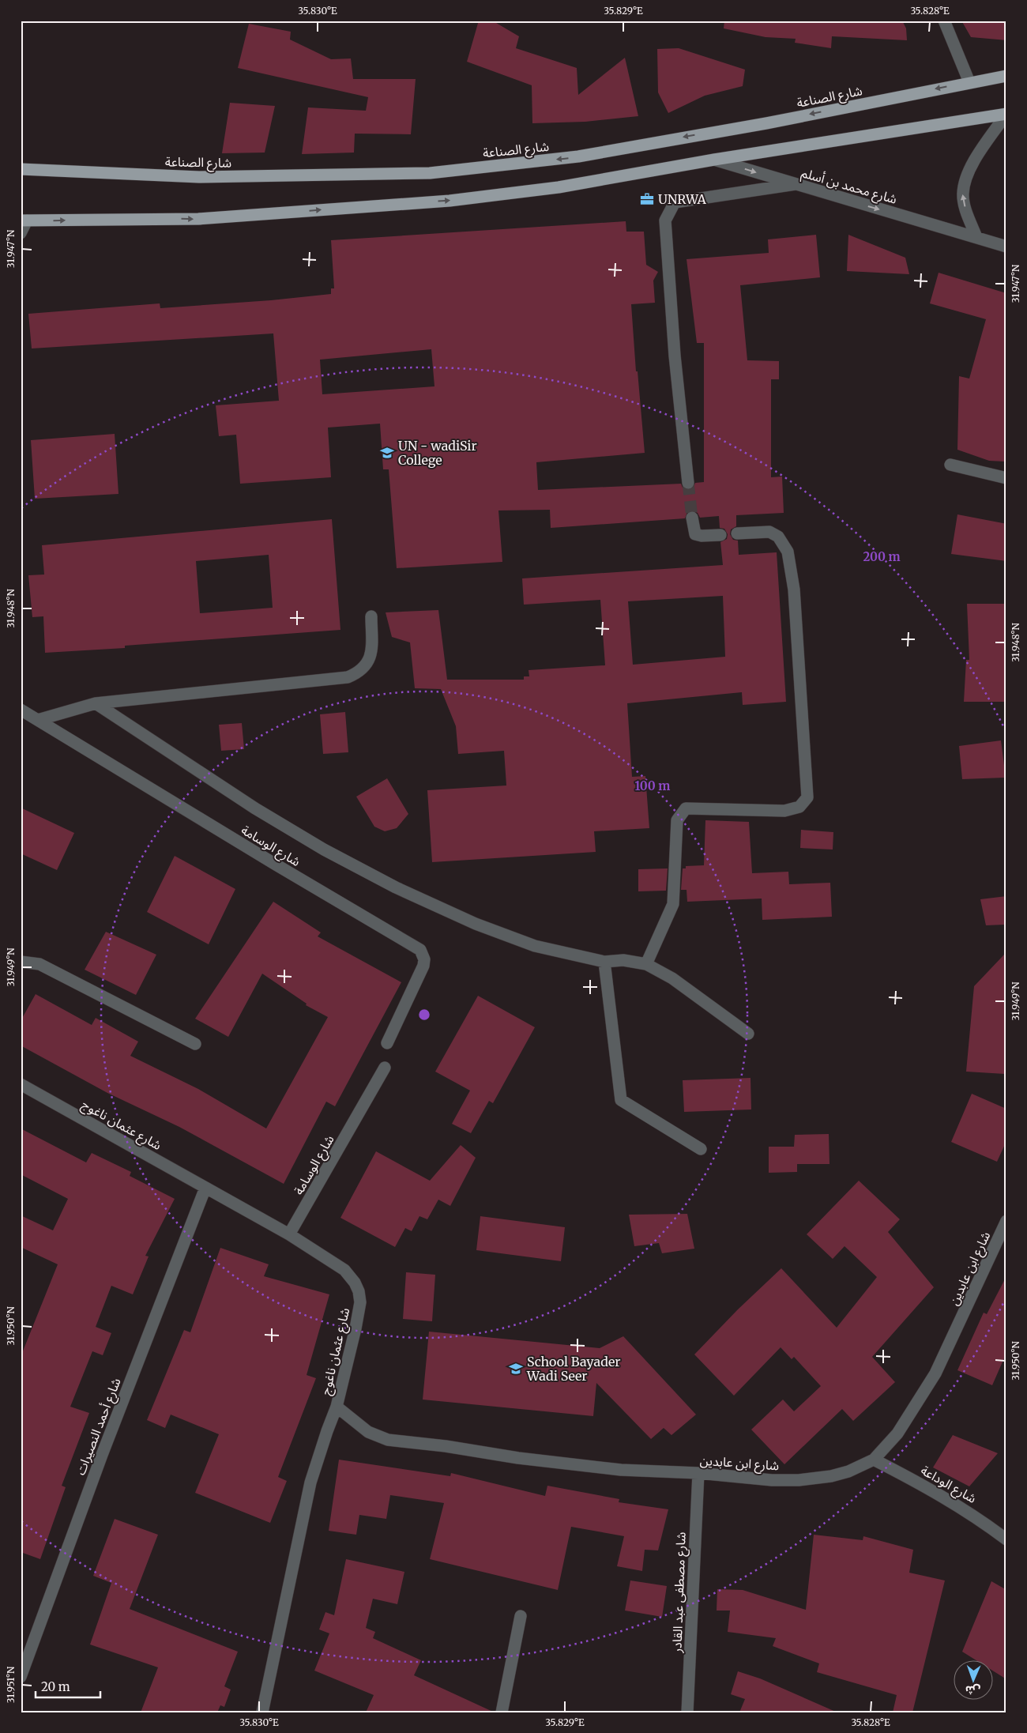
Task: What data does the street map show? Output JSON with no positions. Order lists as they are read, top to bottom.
{
  "streets": {
    "main road": ["شارع الصناعة"],
    "street": [
      "شارع محمد بن أسلم",
      "شارع الوسامة",
      "شارع عثمان ناغوج",
      "شارع ابن عابدين",
      "شارع أحمد النصيرات",
      "شارع الوداعة",
      "شارع مصطفى عبد القادر"
    ]
  },
  "crossings": [
    ["شارع الوسامة", "شارع عثمان ناغوج"],
    ["شارع عثمان ناغوج", "شارع ابن عابدين"],
    ["شارع عثمان ناغوج", "شارع أحمد النصيرات"],
    ["شارع ابن عابدين", "شارع الوداعة"],
    ["شارع ابن عابدين", "شارع مصطفى عبد القادر"]
  ],
  "one_way": ["شارع محمد بن أسلم"],
  "places": {
    "office": ["UNRWA"],
    "school or university": ["UN - wadiSir College", "School Bayader Wadi Seer"]
  },
  "scale_bar": "20 m",
  "north": "bottom",
  "coordinates": [
    "35.830°E",
    "35.829°E",
    "35.828°E",
    "31.947°N",
    "31.948°N",
    "31.949°N",
    "31.950°N",
    "31.951°N"
  ],
  "rings": ["200 m", "100 m"]
}
